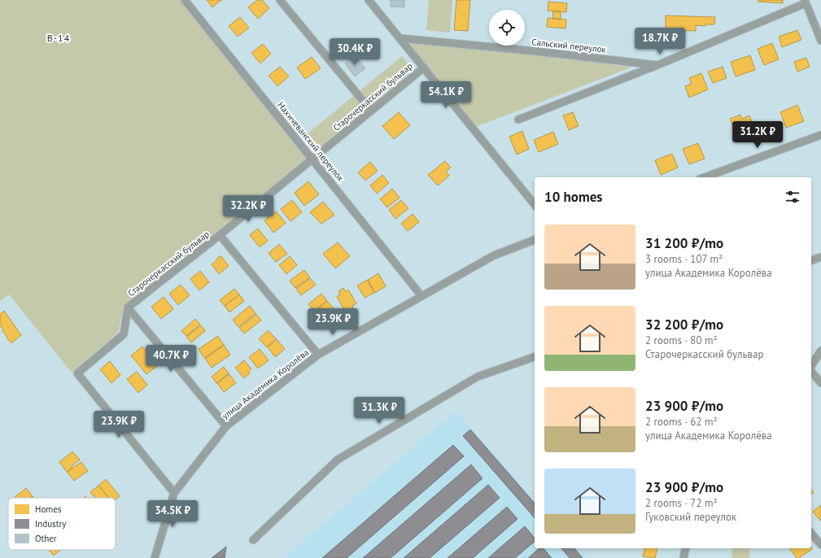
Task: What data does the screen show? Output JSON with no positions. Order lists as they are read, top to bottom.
{
  "streets": {
    "street": [
      "Сальский переулок",
      "Старочеркасский бульвар",
      "Нахичеванский переулок",
      "улица Академика Королёва"
    ]
  },
  "crossings": [
    ["Старочеркасский бульвар", "Нахичеванский переулок"],
    ["Старочеркасский бульвар", "улица Академика Королёва"],
    ["Нахичеванский переулок", "улица Академика Королёва"]
  ],
  "districts": ["В-14"],
  "legend": ["Homes", "Industry", "Other"],
  "page": {
    "price": [
      "18.7K ₽",
      "30.4K ₽",
      "54.1K ₽",
      "31.2K ₽",
      "32.2K ₽",
      "23.9K ₽",
      "40.7K ₽",
      "31.3K ₽",
      "23.9K ₽",
      "34.5K ₽"
    ],
    "heading": "10 homes",
    "list": [
      {
        "name": "31 200 ₽/mo",
        "note": "3 rooms · 107 m² · улица Академика Королёва"
      },
      {
        "name": "32 200 ₽/mo",
        "note": "2 rooms · 80 m² · Старочеркасский бульвар"
      },
      {
        "name": "23 900 ₽/mo",
        "note": "2 rooms · 62 m² · улица Академика Королёва"
      },
      {
        "name": "23 900 ₽/mo",
        "note": "2 rooms · 72 m² · Гуковский переулок"
      }
    ]
  }
}
